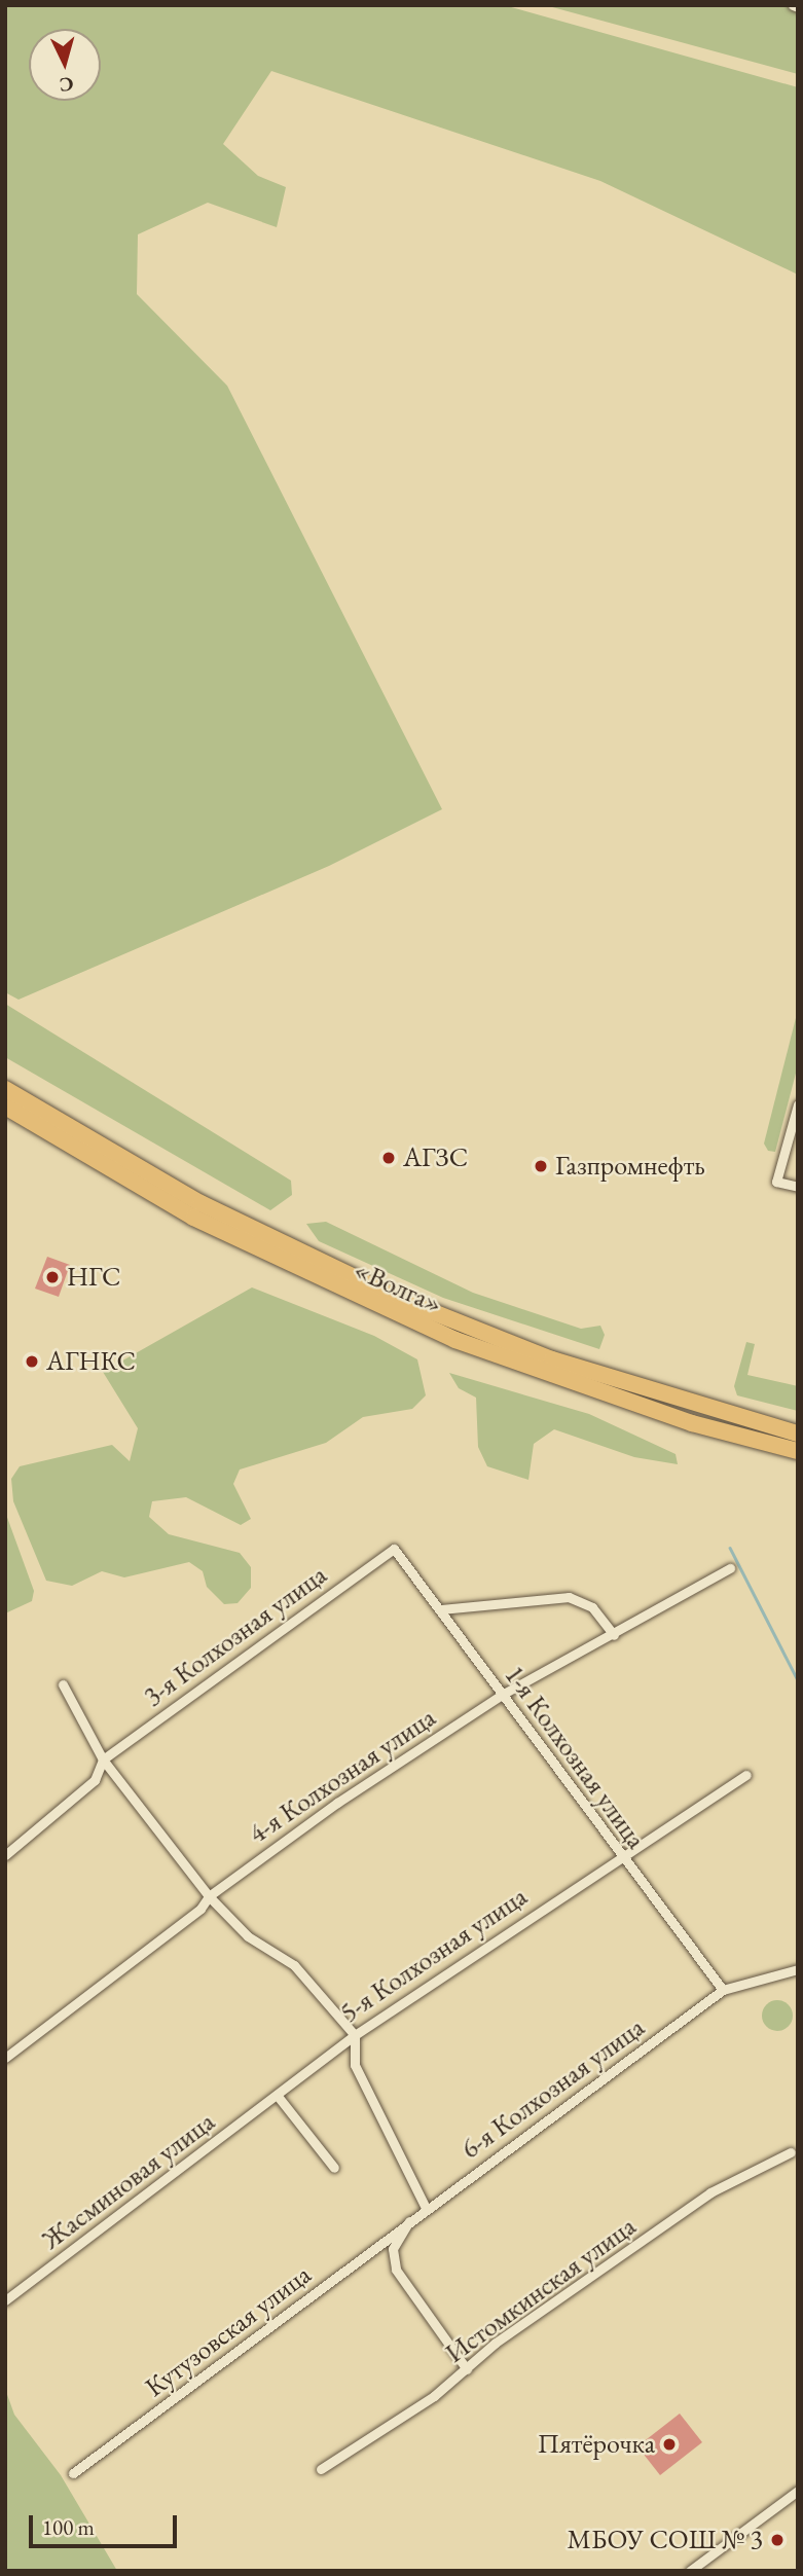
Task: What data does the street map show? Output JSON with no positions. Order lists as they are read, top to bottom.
{
  "streets": {
    "highway": ["«Волга»"],
    "street": [
      "3-я Колхозная улица",
      "1-я Колхозная улица",
      "4-я Колхозная улица",
      "5-я Колхозная улица",
      "6-я Колхозная улица",
      "Жасминовая улица",
      "Истомкинская улица",
      "Кутузовская улица"
    ]
  },
  "crossings": [
    ["3-я Колхозная улица", "1-я Колхозная улица"],
    ["1-я Колхозная улица", "4-я Колхозная улица"],
    ["1-я Колхозная улица", "5-я Колхозная улица"],
    ["1-я Колхозная улица", "6-я Колхозная улица"],
    ["5-я Колхозная улица", "Жасминовая улица"],
    ["6-я Колхозная улица", "Кутузовская улица"]
  ],
  "places": [
    "АГЗС",
    "Газпромнефть",
    "НГС",
    "АГНКС",
    "Пятёрочка",
    "МБОУ СОШ № 3"
  ],
  "scale_bar": "100 m",
  "north": "bottom"
}
